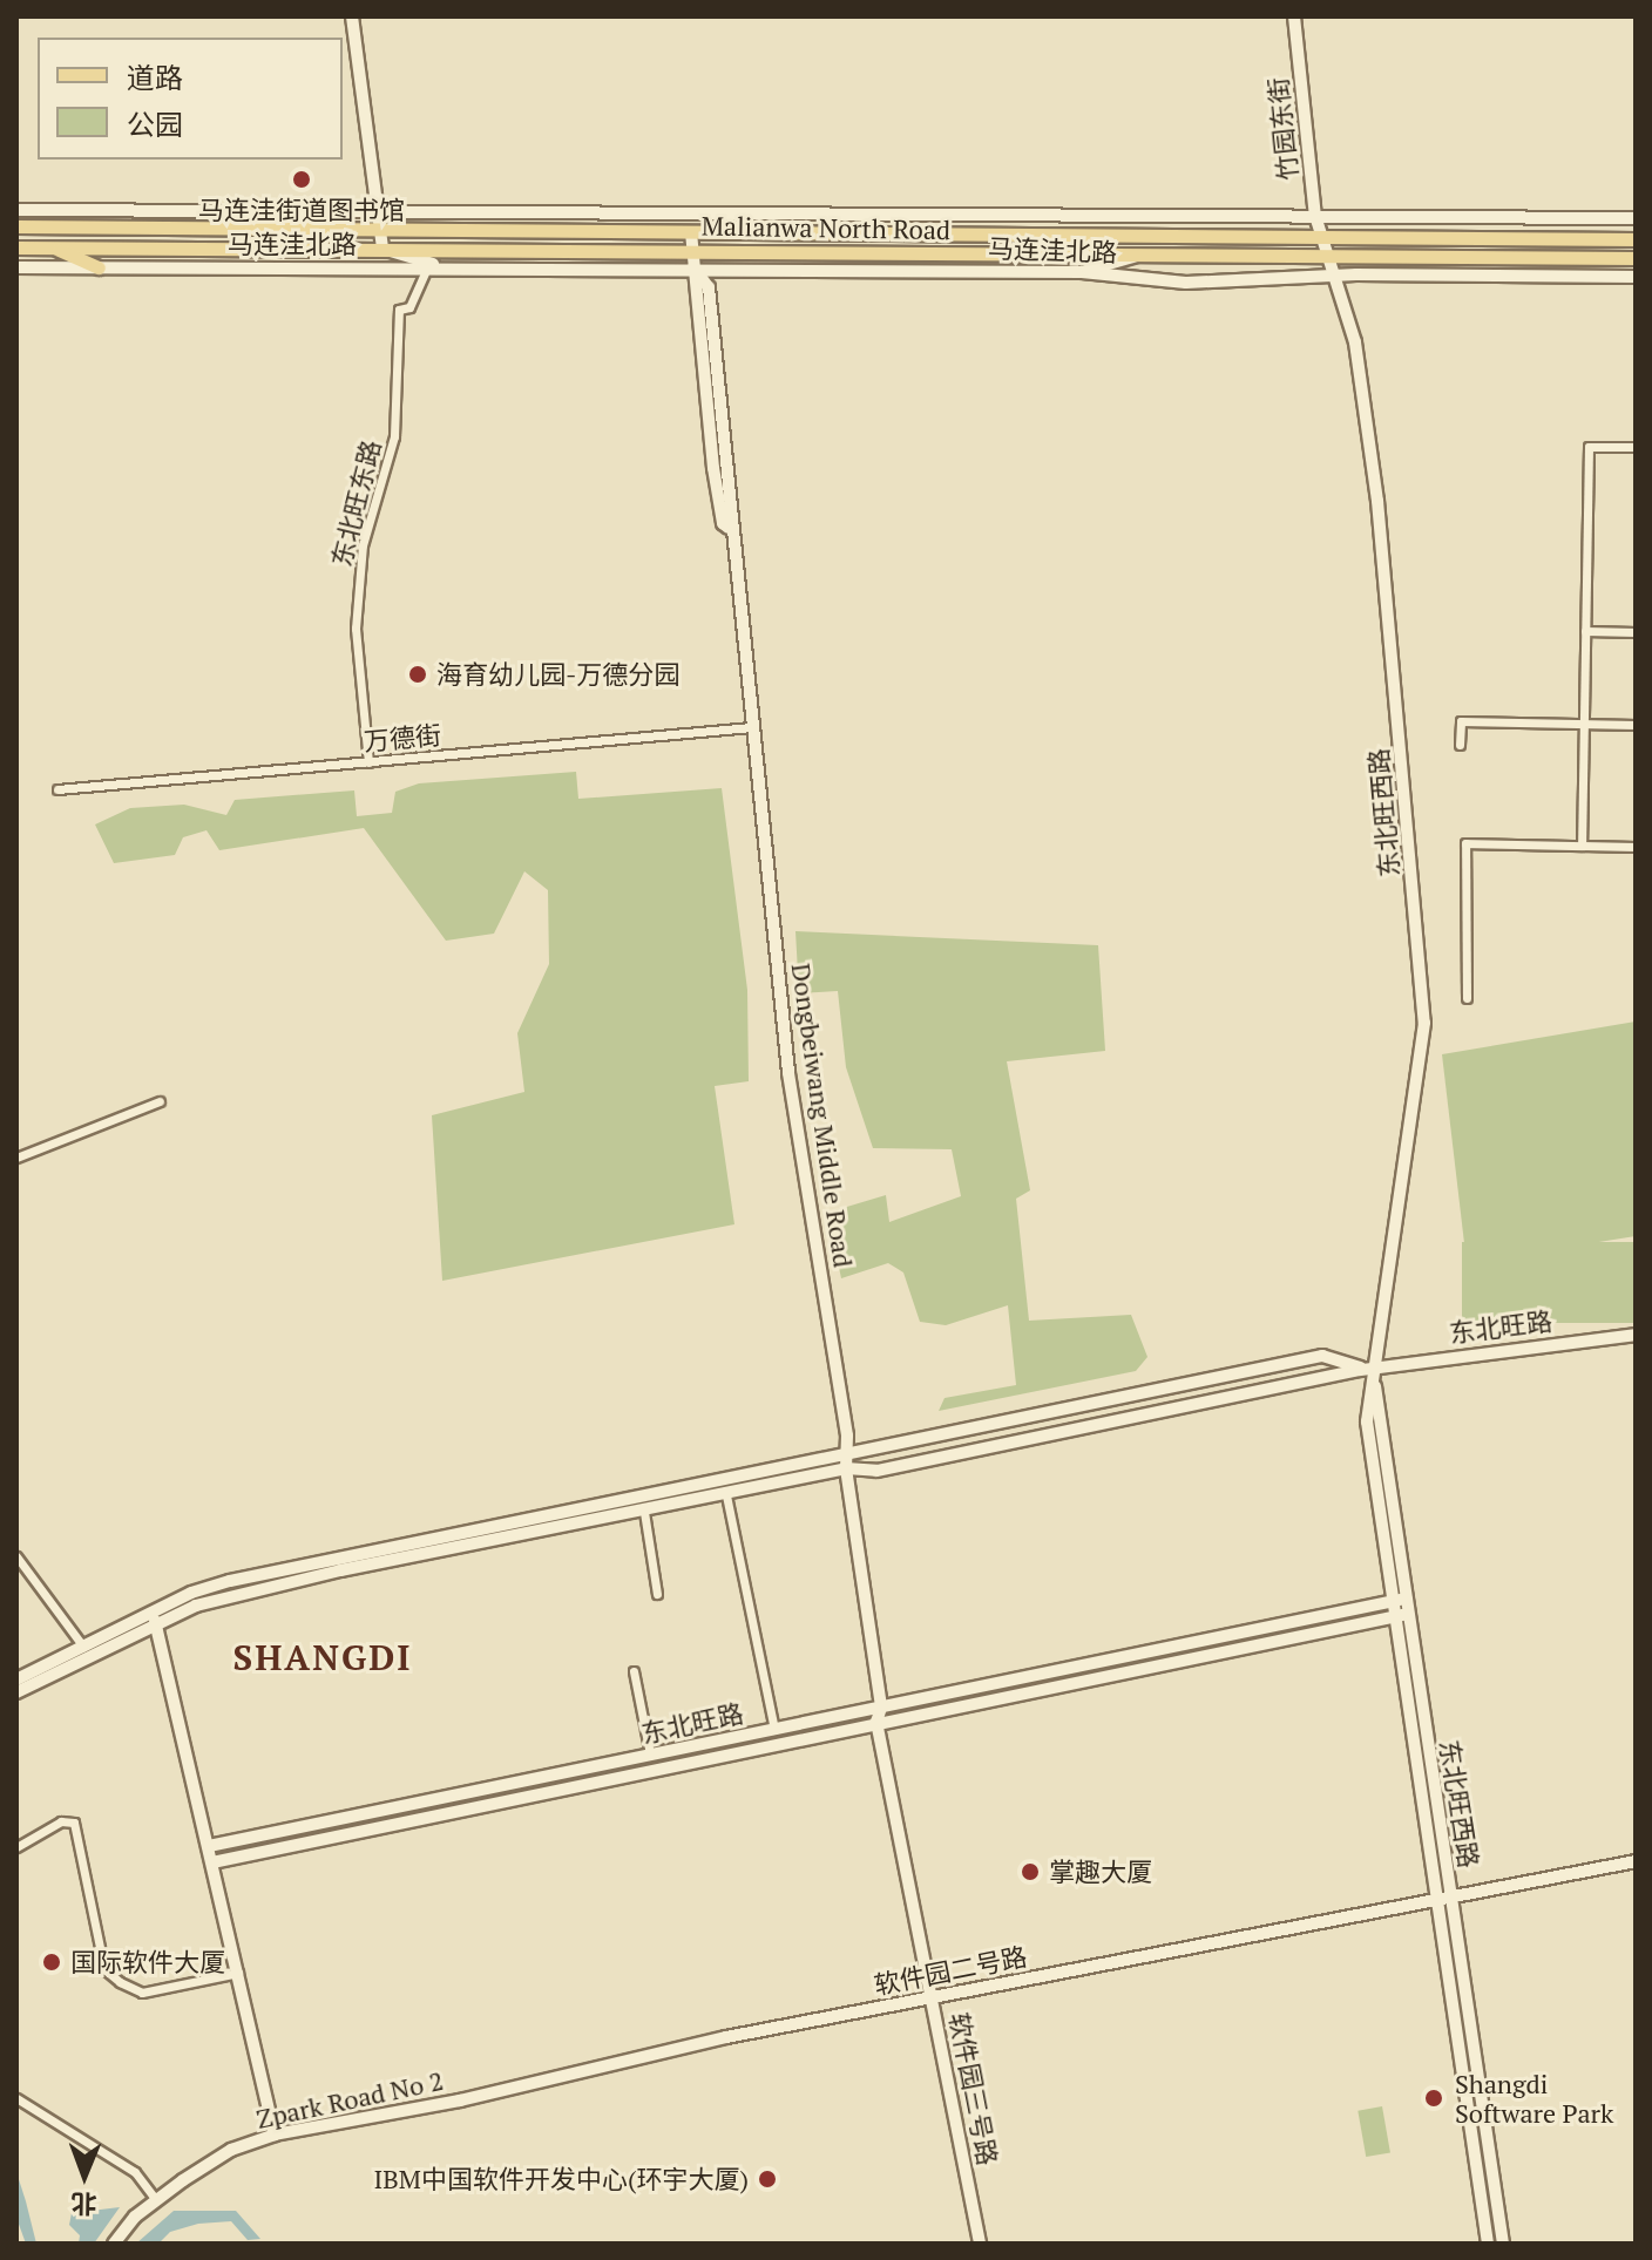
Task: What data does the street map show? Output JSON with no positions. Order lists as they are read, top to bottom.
{
  "streets": {
    "main road": ["Malianwa North Road"],
    "street": [
      "竹园东街",
      "马连洼北路",
      "东北旺东路",
      "万德街",
      "东北旺西路",
      "Dongbeiwang Middle Road",
      "东北旺路",
      "软件园二号路",
      "软件园三号路",
      "Zpark Road No 2"
    ]
  },
  "crossings": [
    ["竹园东街", "Malianwa North Road"],
    ["竹园东街", "马连洼北路"],
    ["竹园东街", "东北旺西路"],
    ["Malianwa North Road", "东北旺西路"],
    ["Malianwa North Road", "Dongbeiwang Middle Road"],
    ["马连洼北路", "东北旺东路"],
    ["马连洼北路", "东北旺西路"],
    ["马连洼北路", "Dongbeiwang Middle Road"],
    ["东北旺东路", "万德街"],
    ["万德街", "Dongbeiwang Middle Road"],
    ["东北旺西路", "东北旺路"],
    ["东北旺西路", "软件园二号路"],
    ["Dongbeiwang Middle Road", "东北旺路"],
    ["东北旺路", "软件园三号路"],
    ["软件园二号路", "软件园三号路"],
    ["软件园二号路", "Zpark Road No 2"],
    ["软件园三号路", "Zpark Road No 2"]
  ],
  "districts": ["SHANGDI"],
  "places": [
    "马连洼街道图书馆",
    "海育幼儿园-万德分园",
    "掌趣大厦",
    "国际软件大厦",
    "Shangdi Software Park",
    "IBM中国软件开发中心(环宇大厦)"
  ],
  "legend": ["道路", "公园"],
  "north": "bottom"
}
